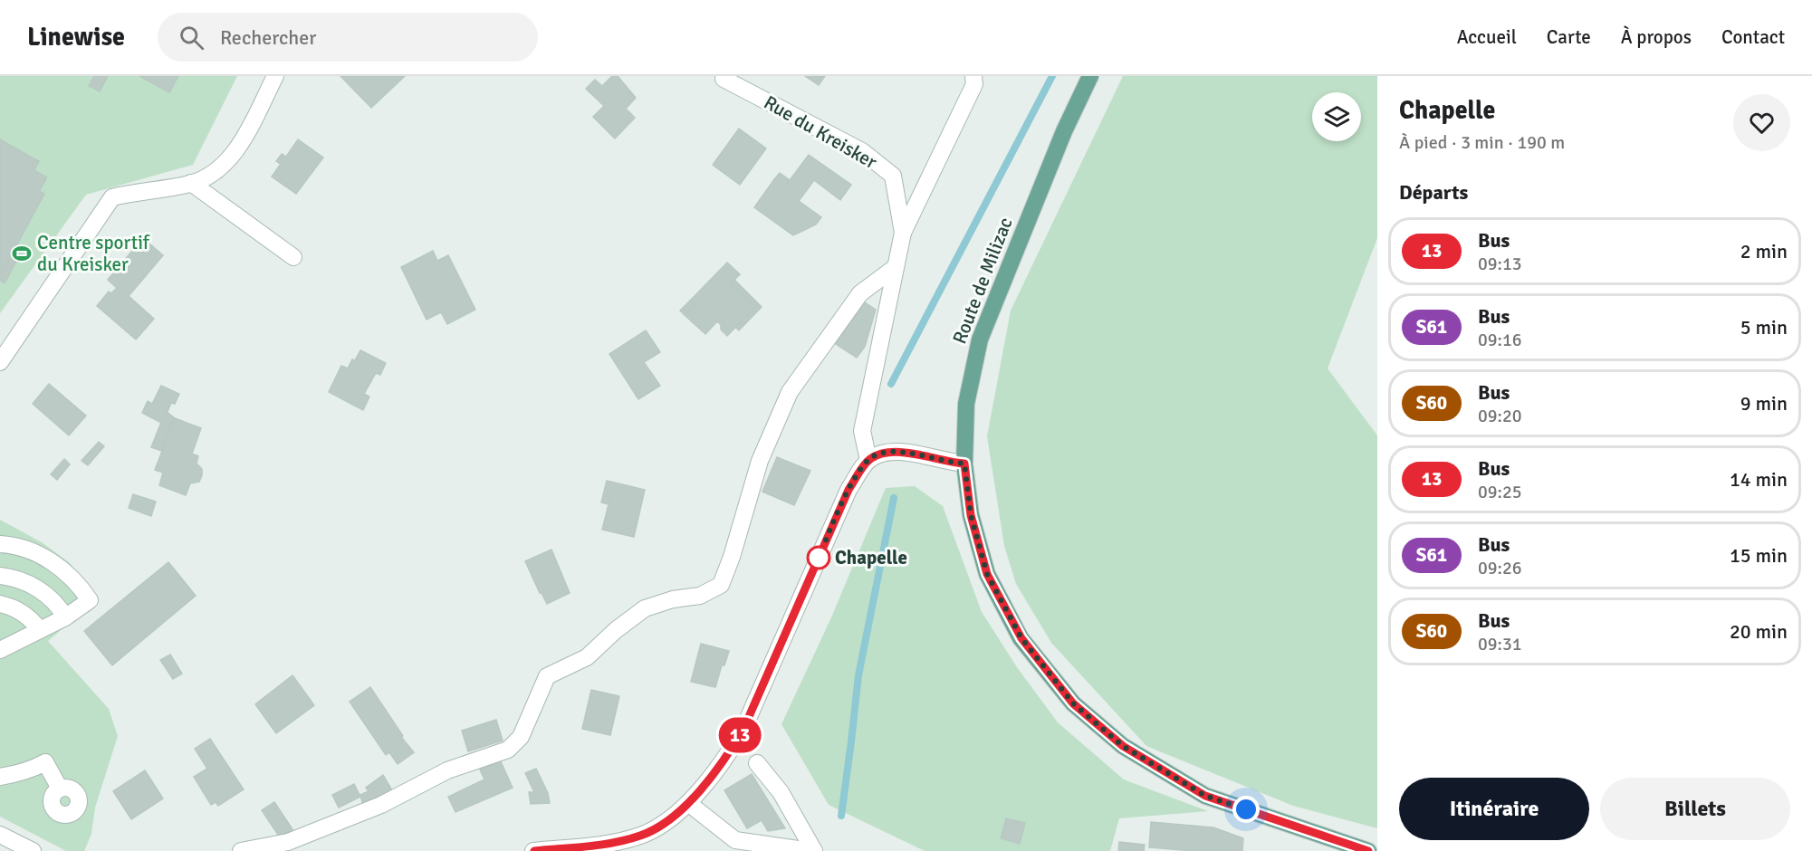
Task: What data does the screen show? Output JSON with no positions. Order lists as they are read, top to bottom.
{
  "streets": {
    "main road": ["Route de Milizac"],
    "street": ["Rue du Kreisker"]
  },
  "places": {
    "sports": ["Centre sportif du Kreisker"],
    "other": ["Chapelle"]
  },
  "lines": ["bus line 13"],
  "page": {
    "header": "Linewise",
    "search": "Rechercher",
    "nav": [
      "Accueil",
      "Carte",
      "À propos",
      "Contact"
    ],
    "on_map": "13",
    "heading": [
      ["Chapelle", "À pied · 3 min · 190 m"],
      "Départs"
    ],
    "list": [
      {
        "mark": "13",
        "name": "Bus",
        "note": "09:13",
        "value": "2 min"
      },
      {
        "mark": "S61",
        "name": "Bus",
        "note": "09:16",
        "value": "5 min"
      },
      {
        "mark": "S60",
        "name": "Bus",
        "note": "09:20",
        "value": "9 min"
      },
      {
        "mark": "13",
        "name": "Bus",
        "note": "09:25",
        "value": "14 min"
      },
      {
        "mark": "S61",
        "name": "Bus",
        "note": "09:26",
        "value": "15 min"
      },
      {
        "mark": "S60",
        "name": "Bus",
        "note": "09:31",
        "value": "20 min"
      }
    ],
    "buttons": ["Itinéraire", "Billets"]
  }
}
